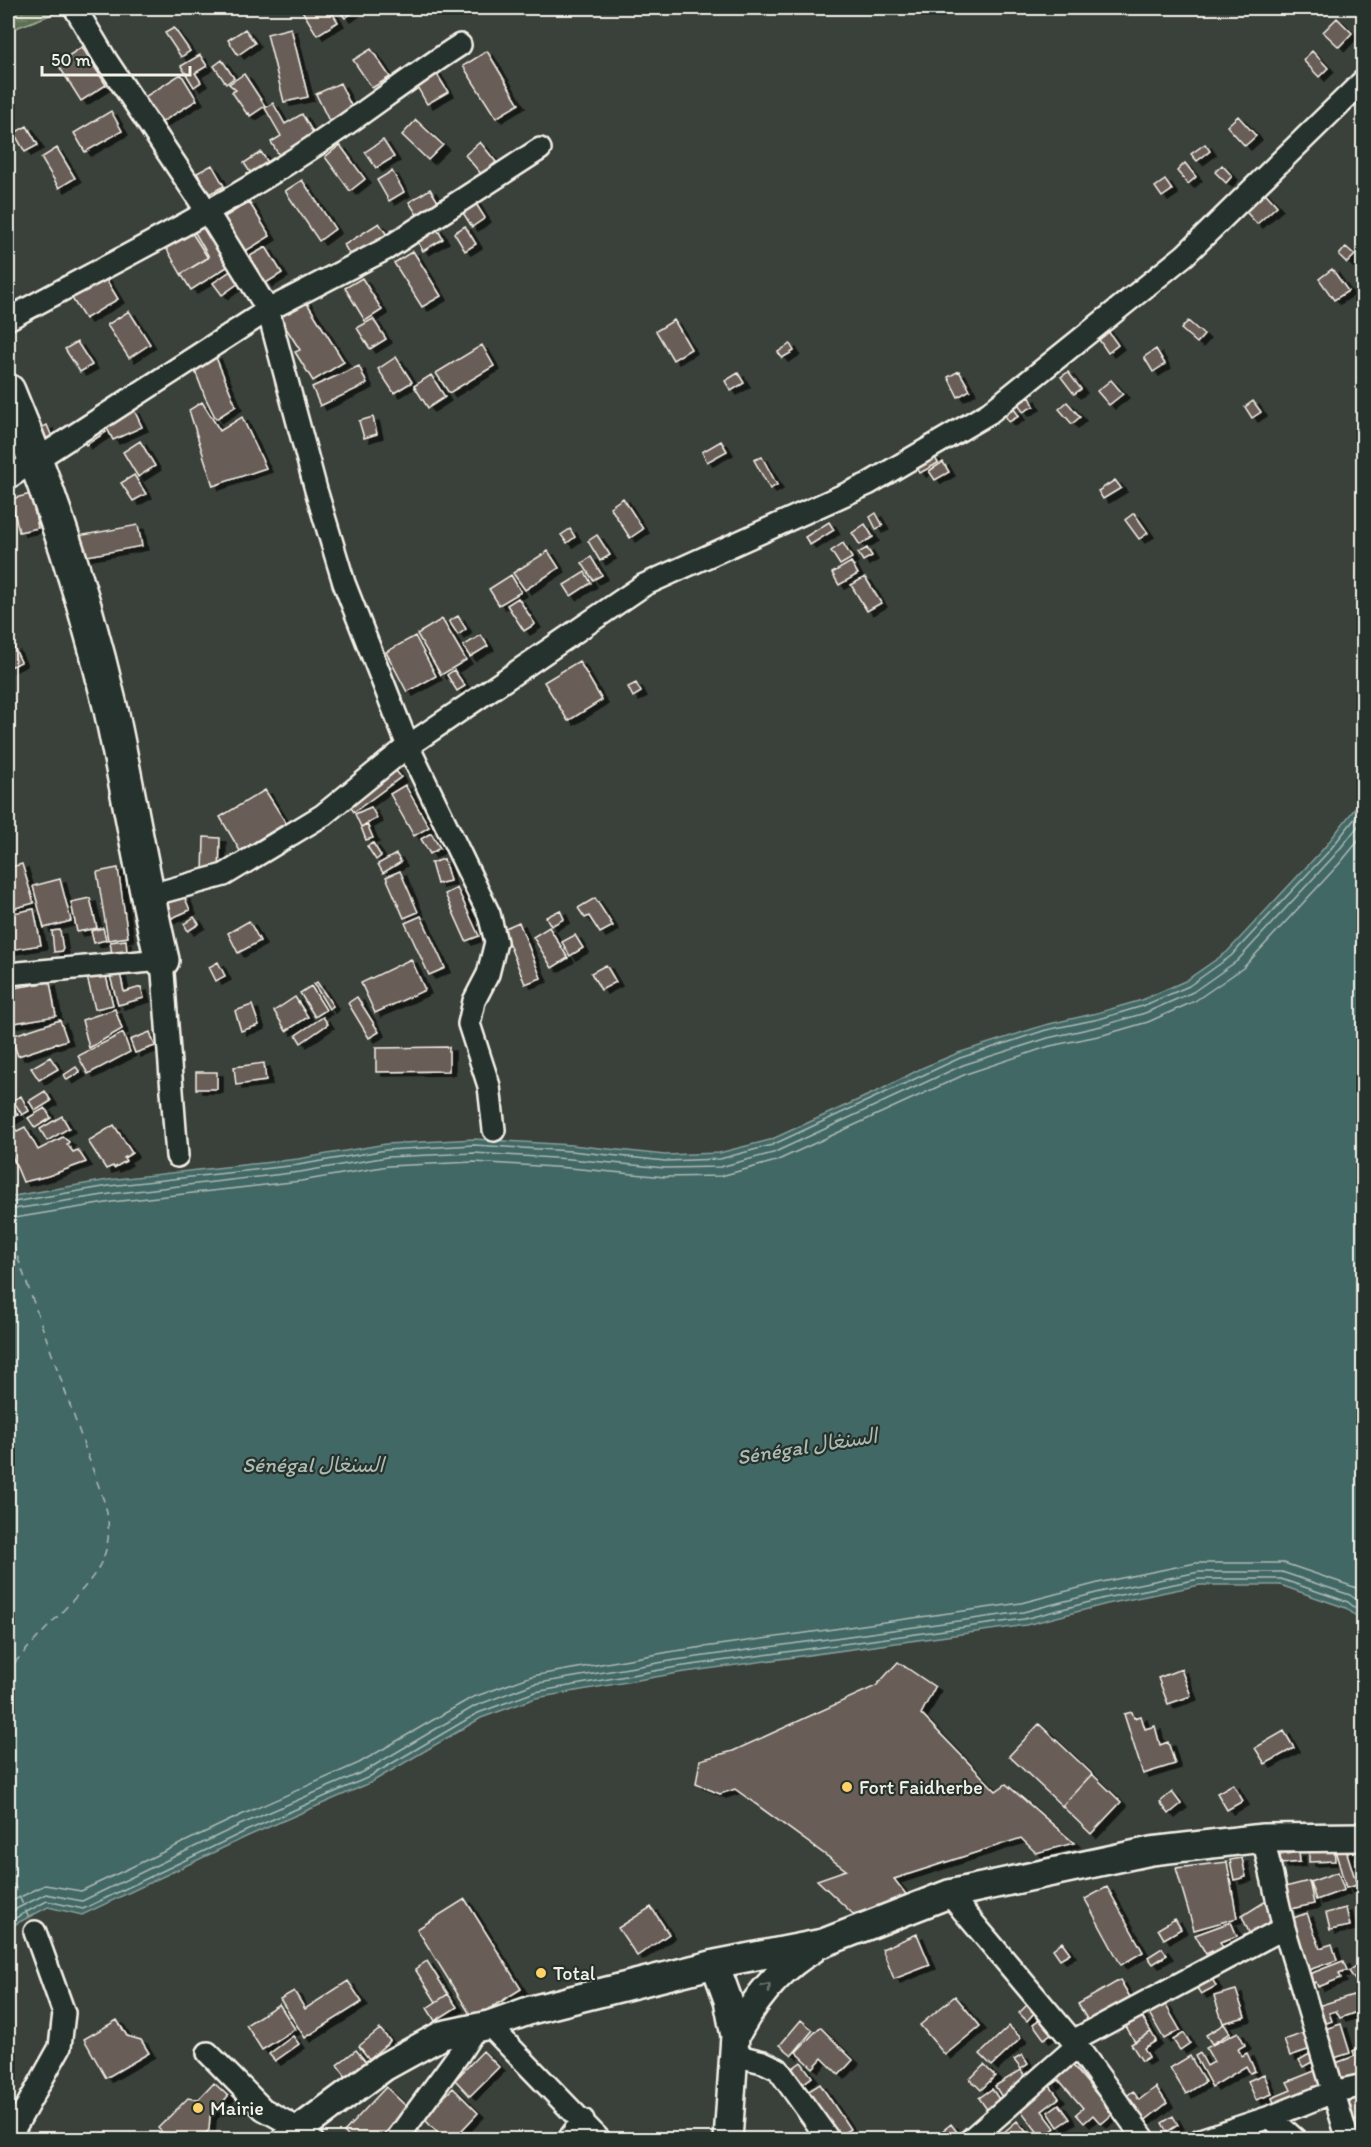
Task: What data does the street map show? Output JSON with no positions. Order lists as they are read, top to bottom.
{
  "water": ["Sénégal السنغال"],
  "places": ["Fort Faidherbe", "Total", "Mairie"],
  "scale_bar": "50 m"
}
